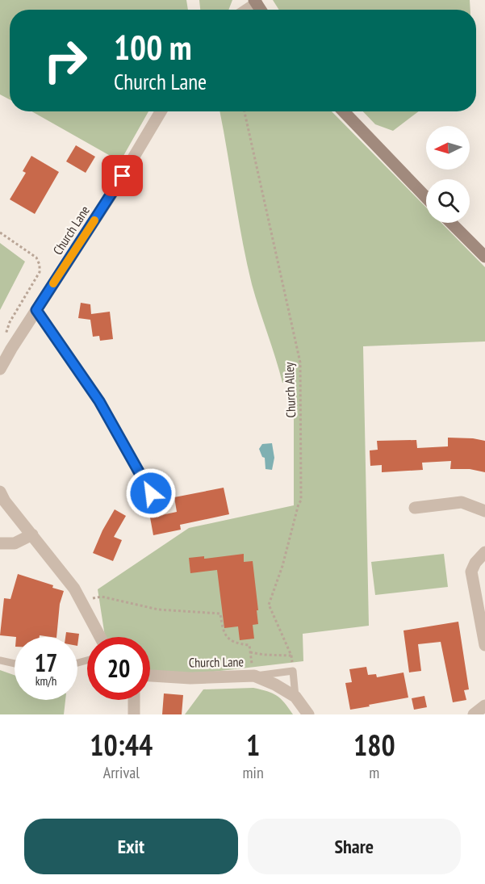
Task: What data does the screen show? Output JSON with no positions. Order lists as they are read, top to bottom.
{
  "streets": {
    "street": ["Church Lane"],
    "path": ["Church Alley"]
  },
  "north": "left",
  "page": {
    "turn": ["100 m", "Church Lane"],
    "speed": "17 km/h",
    "limit": "20",
    "eta": [
      "10:44",
      "Arrival",
      "1",
      "min",
      "180",
      "m"
    ],
    "buttons": ["Exit", "Share"]
  }
}
